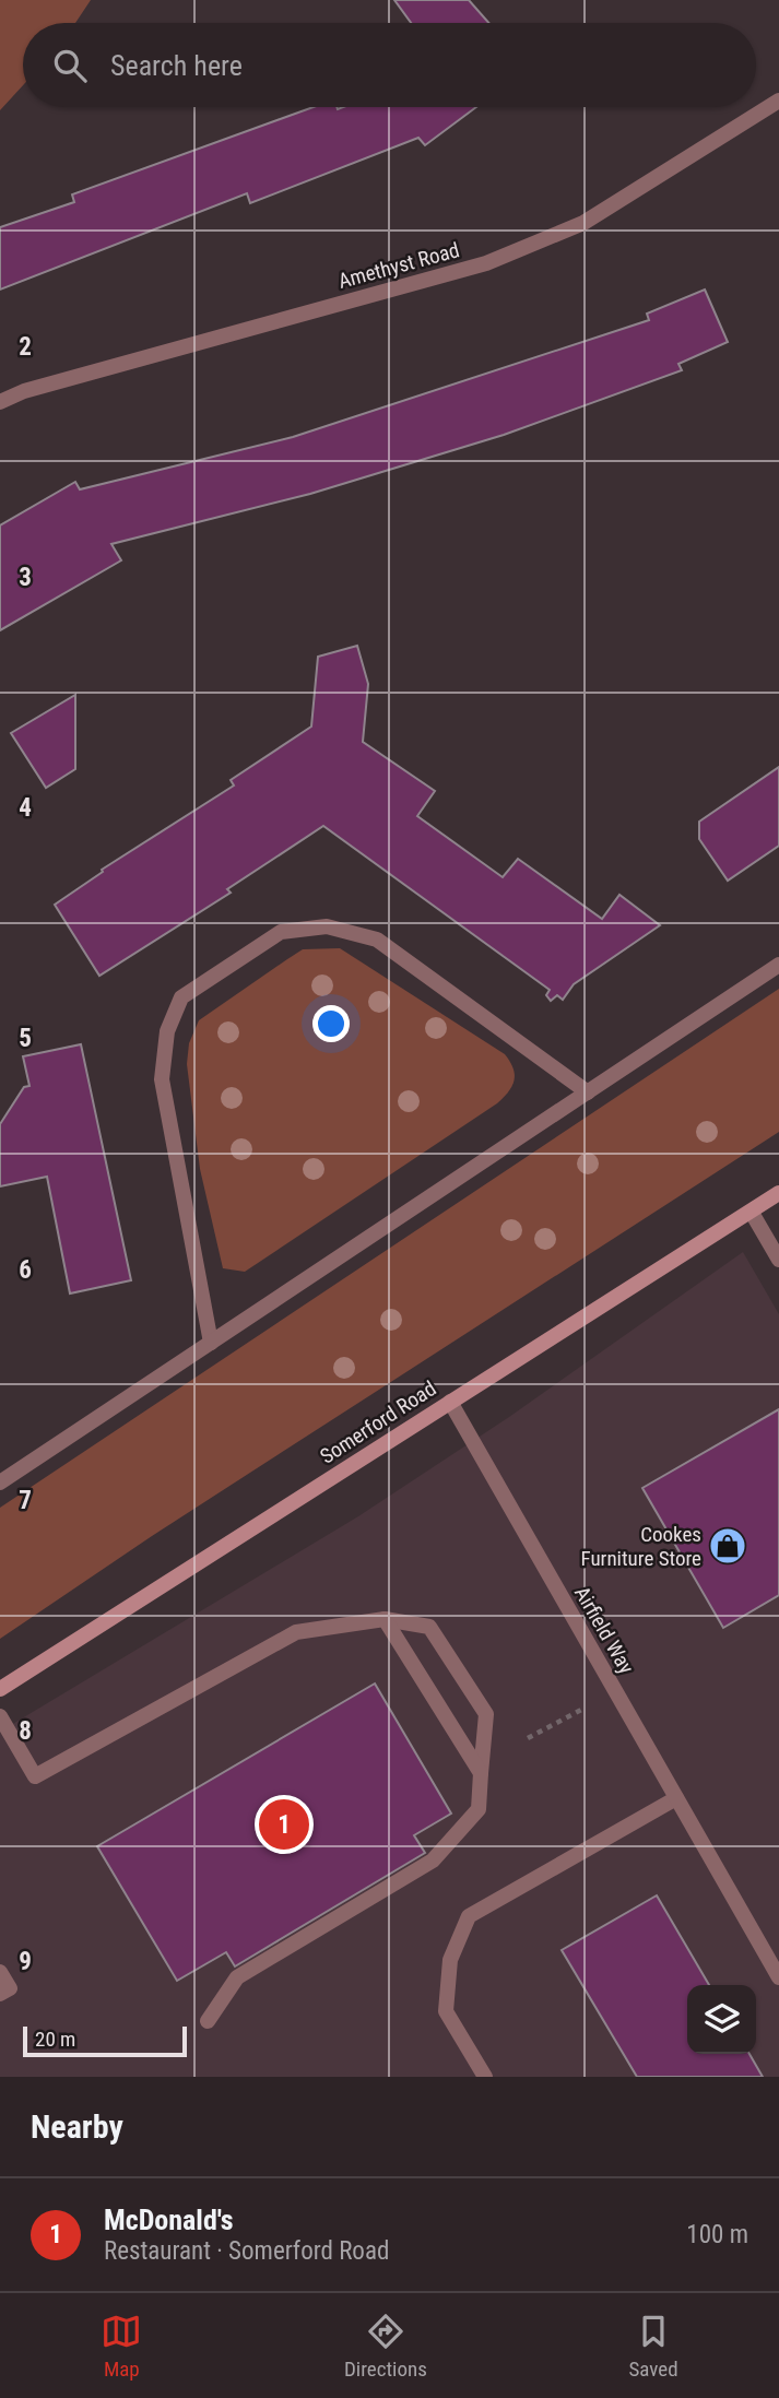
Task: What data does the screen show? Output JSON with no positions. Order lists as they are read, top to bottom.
{
  "streets": {
    "main road": ["Somerford Road"],
    "street": ["Amethyst Road", "Airfield Way"]
  },
  "crossings": [
    ["Somerford Road", "Airfield Way"]
  ],
  "places": {
    "shop": ["Cookes Furniture Store"]
  },
  "scale_bar": "20 m",
  "page": {
    "search": "Search here",
    "pins": "1",
    "scale": "20 m",
    "heading": "Nearby",
    "list": [
      {
        "mark": "1",
        "name": "McDonald's",
        "note": "Restaurant · Somerford Road",
        "value": "100 m"
      }
    ],
    "nav": ["Map", "Directions", "Saved"]
  },
  "grid": {
    "rows": [
      "2",
      "3",
      "4",
      "5",
      "6",
      "7",
      "8",
      "9"
    ]
  }
}
